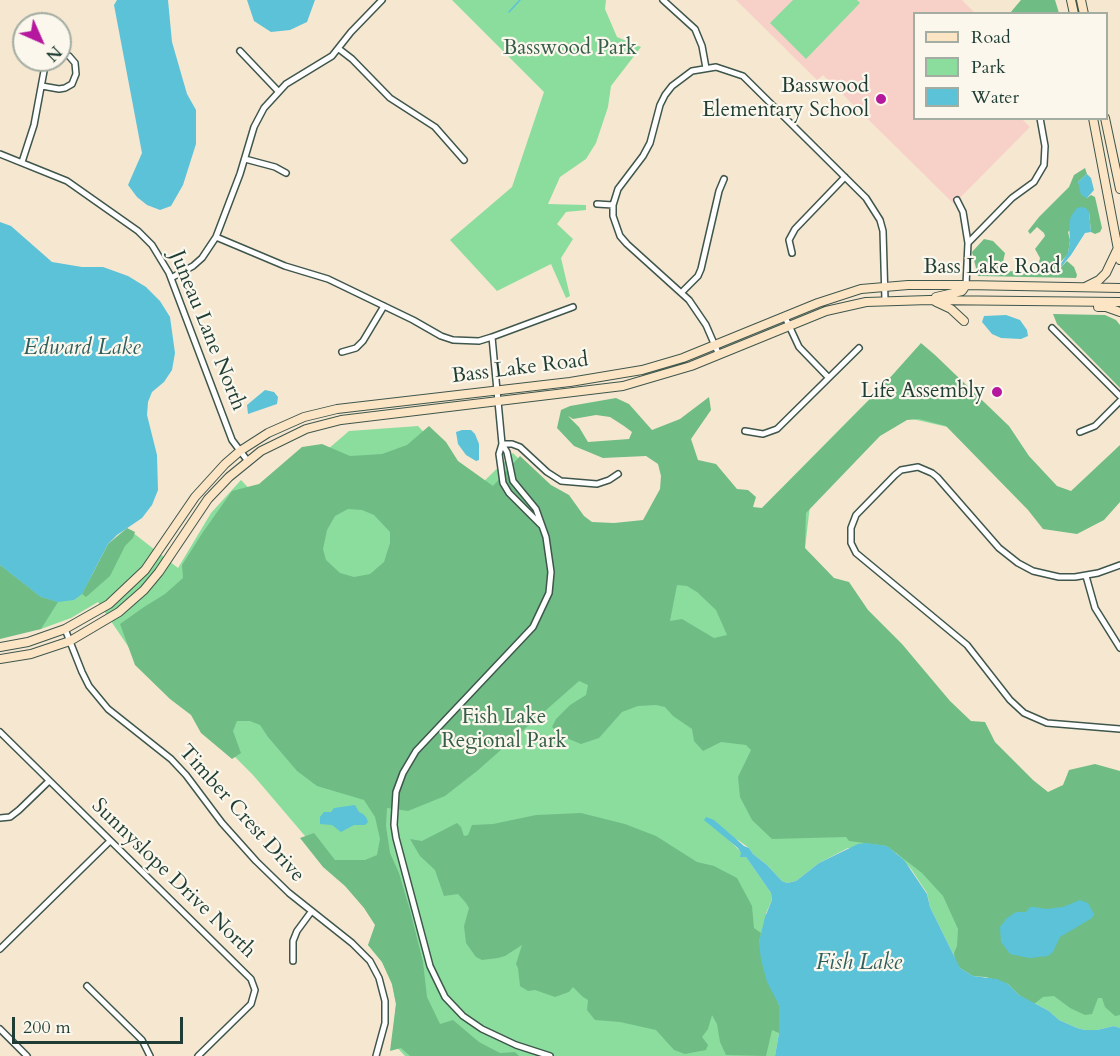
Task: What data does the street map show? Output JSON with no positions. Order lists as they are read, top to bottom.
{
  "streets": {
    "main road": ["Bass Lake Road"],
    "street": ["Juneau Lane North", "Timber Crest Drive", "Sunnyslope Drive North"]
  },
  "crossings": [
    ["Bass Lake Road", "Juneau Lane North"],
    ["Bass Lake Road", "Timber Crest Drive"]
  ],
  "water": ["Edward Lake", "Fish Lake"],
  "parks": ["Basswood Park", "Fish Lake Regional Park"],
  "places": ["Basswood Elementary School", "Life Assembly"],
  "legend": ["Road", "Park", "Water"],
  "scale_bar": "200 m",
  "north": "bottom right"
}
